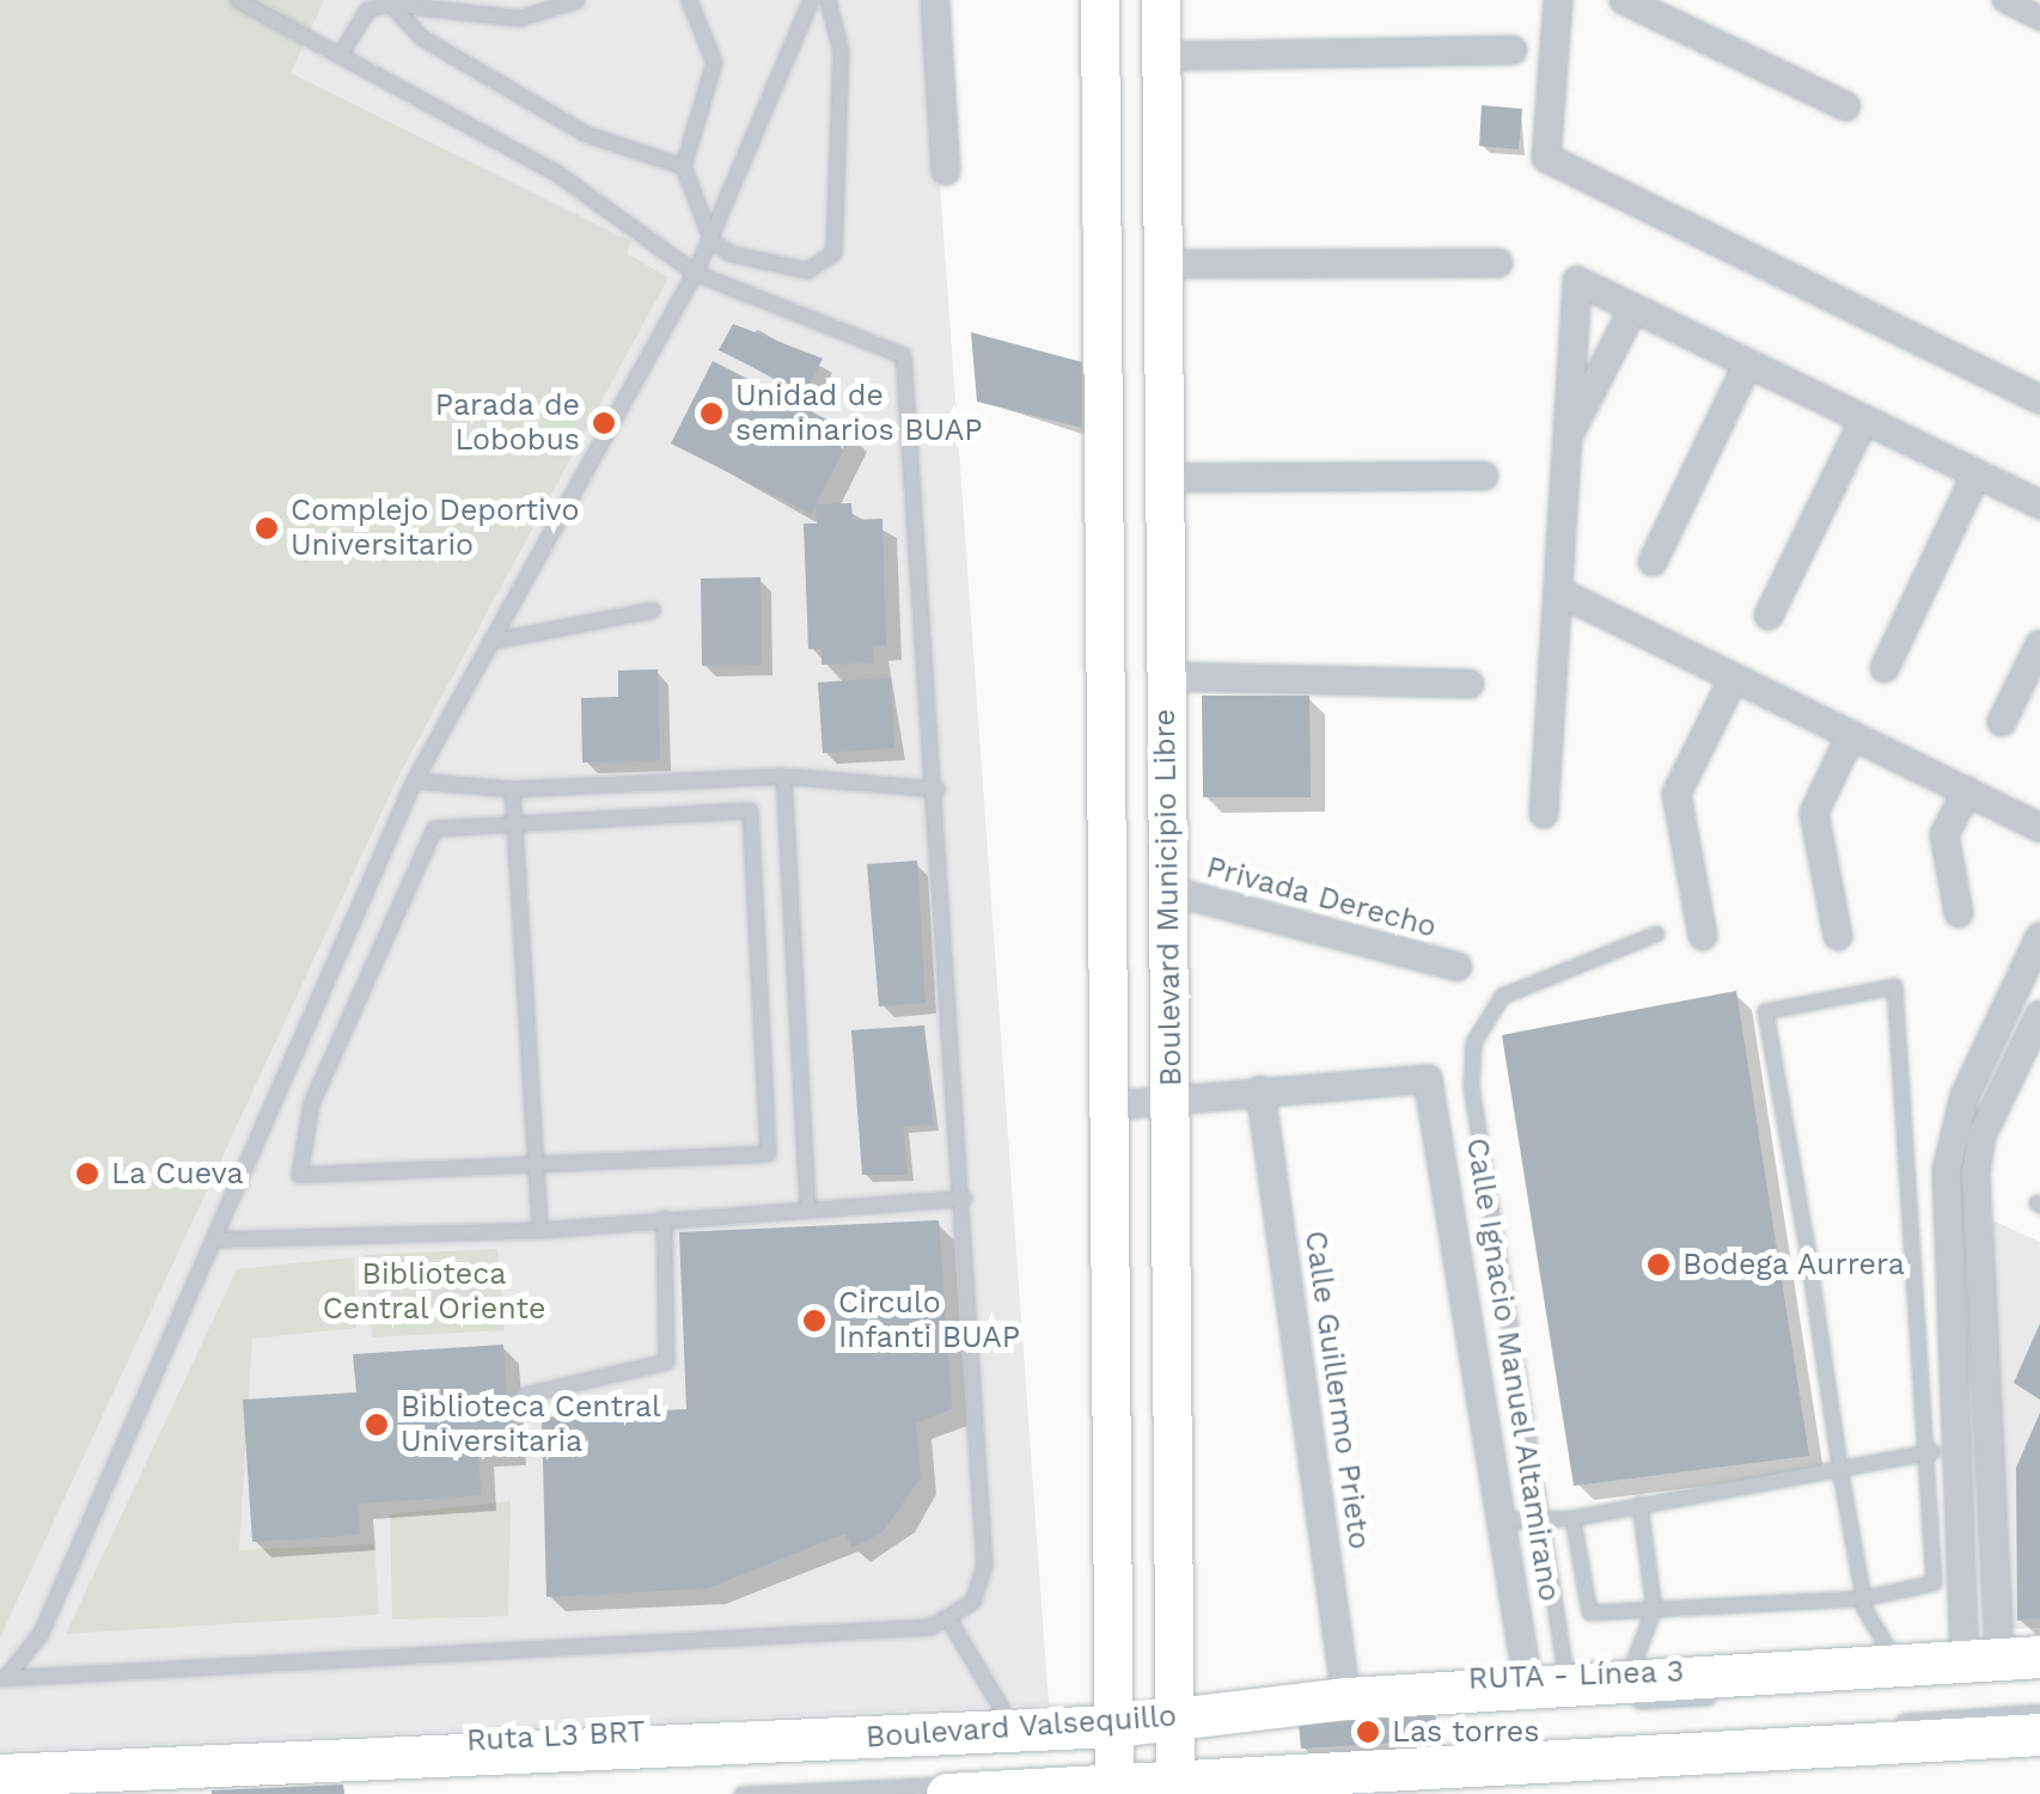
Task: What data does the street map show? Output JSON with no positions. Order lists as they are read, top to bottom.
{
  "streets": {
    "main road": ["Boulevard Municipio Libre", "Boulevard Valsequillo"],
    "street": ["Privada Derecho", "Calle Ignacio Manuel Altamirano", "Calle Guillermo Prieto"],
    "lane": ["RUTA - Línea 3", "Ruta L3 BRT"]
  },
  "crossings": [
    ["Boulevard Municipio Libre", "Privada Derecho"],
    ["Boulevard Municipio Libre", "RUTA - Línea 3"],
    ["Boulevard Municipio Libre", "Boulevard Valsequillo"],
    ["Boulevard Municipio Libre", "Ruta L3 BRT"],
    ["Calle Ignacio Manuel Altamirano", "Calle Guillermo Prieto"],
    ["Calle Ignacio Manuel Altamirano", "Boulevard Valsequillo"],
    ["Calle Guillermo Prieto", "Boulevard Valsequillo"],
    ["RUTA - Línea 3", "Boulevard Valsequillo"],
    ["Boulevard Valsequillo", "Ruta L3 BRT"]
  ],
  "parks": ["Biblioteca Central Oriente"],
  "places": [
    "Unidad de seminarios BUAP",
    "Parada de Lobobus",
    "Complejo Deportivo Universitario",
    "La Cueva",
    "Bodega Aurrera",
    "Circulo Infanti BUAP",
    "Biblioteca Central Universitaria",
    "Las torres"
  ]
}
